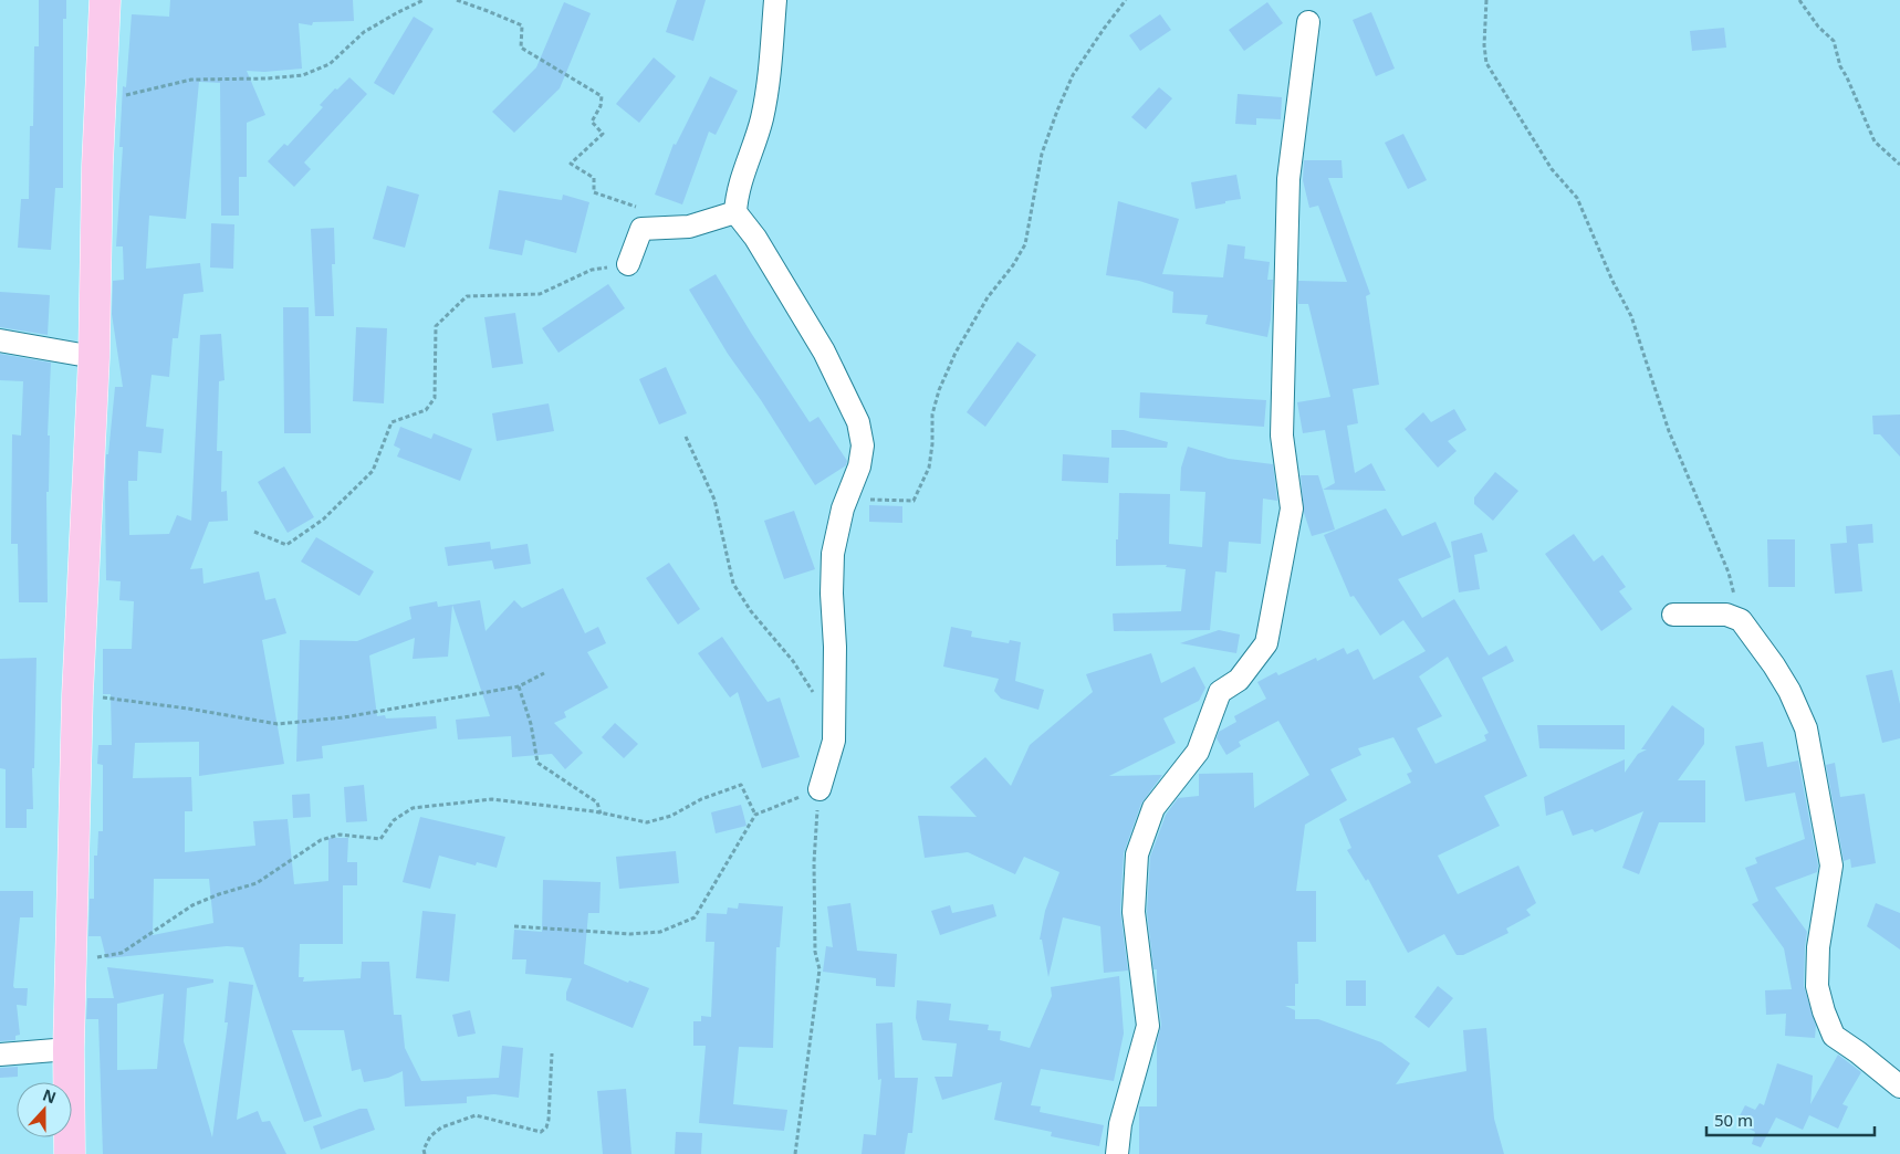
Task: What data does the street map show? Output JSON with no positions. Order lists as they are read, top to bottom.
{
  "scale_bar": "50 m",
  "north": "top"
}
